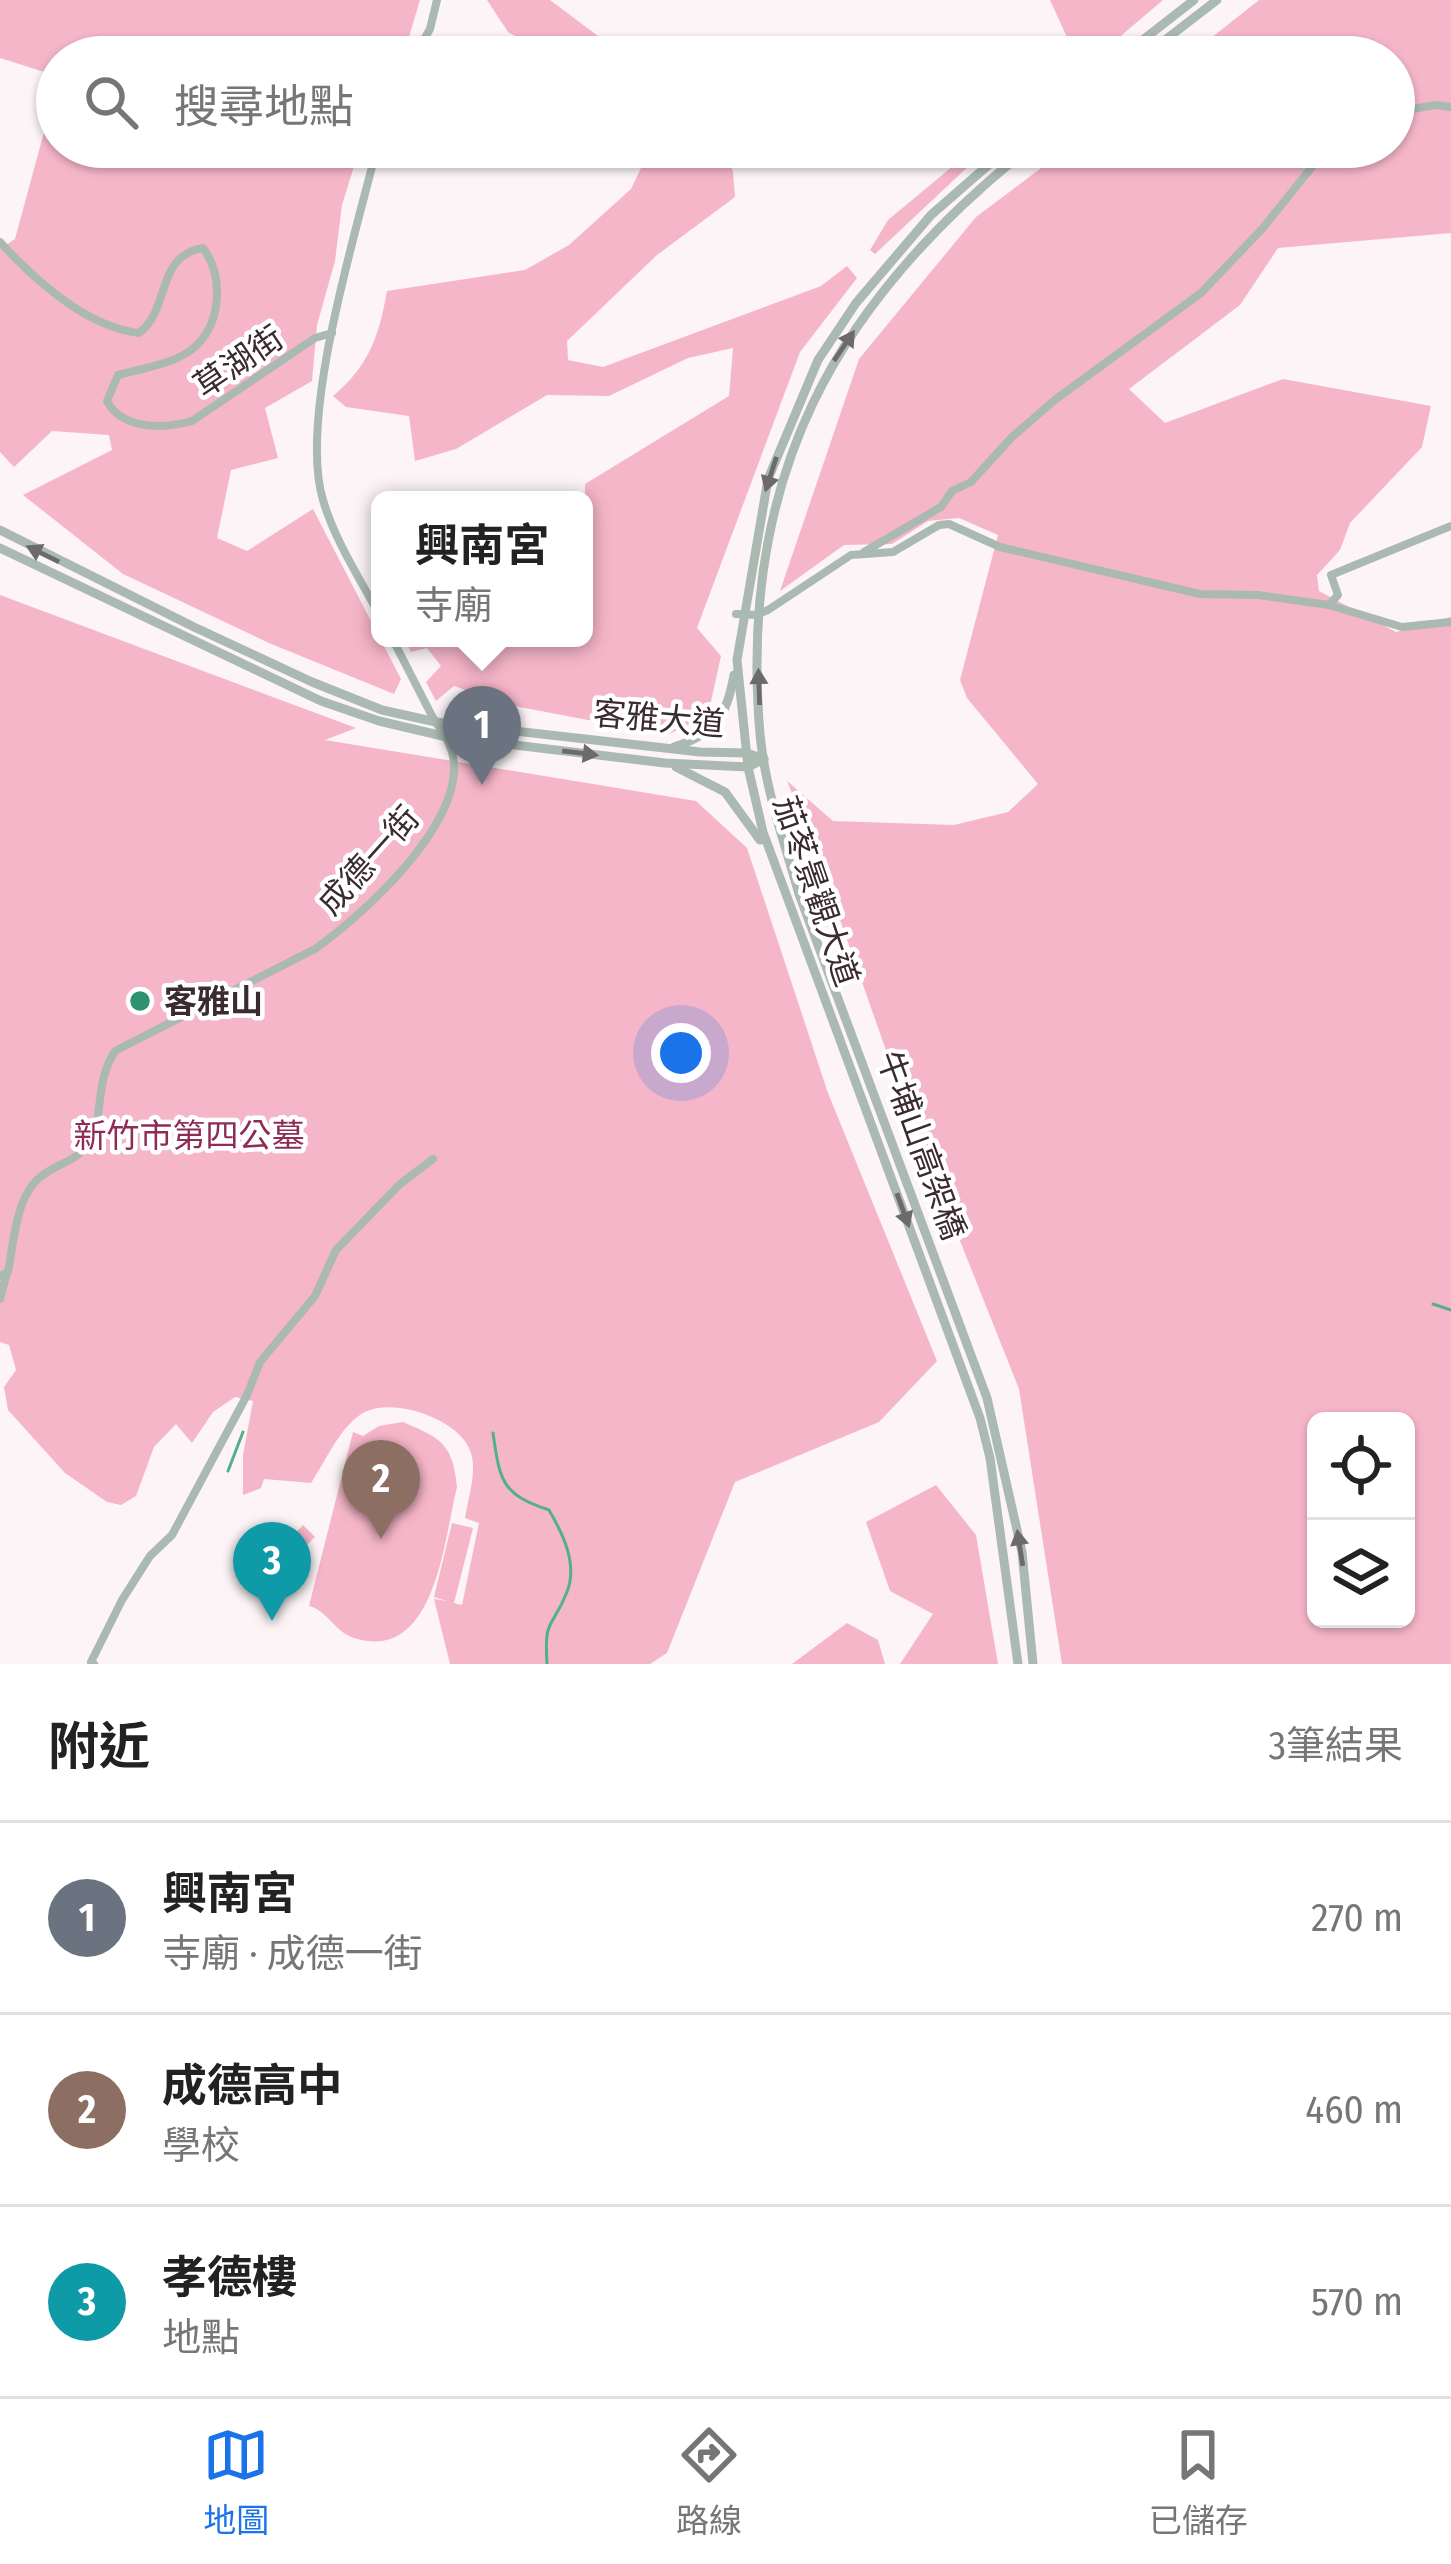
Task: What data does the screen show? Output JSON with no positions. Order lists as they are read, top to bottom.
{
  "streets": {
    "street": [
      "草湖街",
      "客雅大道",
      "成德一街",
      "茄苳景觀大道",
      "牛埔山高架橋"
    ]
  },
  "crossings": [
    ["客雅大道", "成德一街"],
    ["客雅大道", "茄苳景觀大道"],
    ["茄苳景觀大道", "牛埔山高架橋"]
  ],
  "parks": ["新竹市第四公墓"],
  "places": ["客雅山"],
  "page": {
    "search": "搜尋地點",
    "popup": ["興南宮", "寺廟"],
    "pins": ["1", "2", "3"],
    "heading": ["附近", "3筆結果"],
    "list": [
      {
        "mark": "1",
        "name": "興南宮",
        "note": "寺廟 · 成德一街",
        "value": "270 m"
      },
      {
        "mark": "2",
        "name": "成德高中",
        "note": "學校",
        "value": "460 m"
      },
      {
        "mark": "3",
        "name": "孝德樓",
        "note": "地點",
        "value": "570 m"
      }
    ],
    "nav": ["地圖", "路線", "已儲存"]
  }
}
